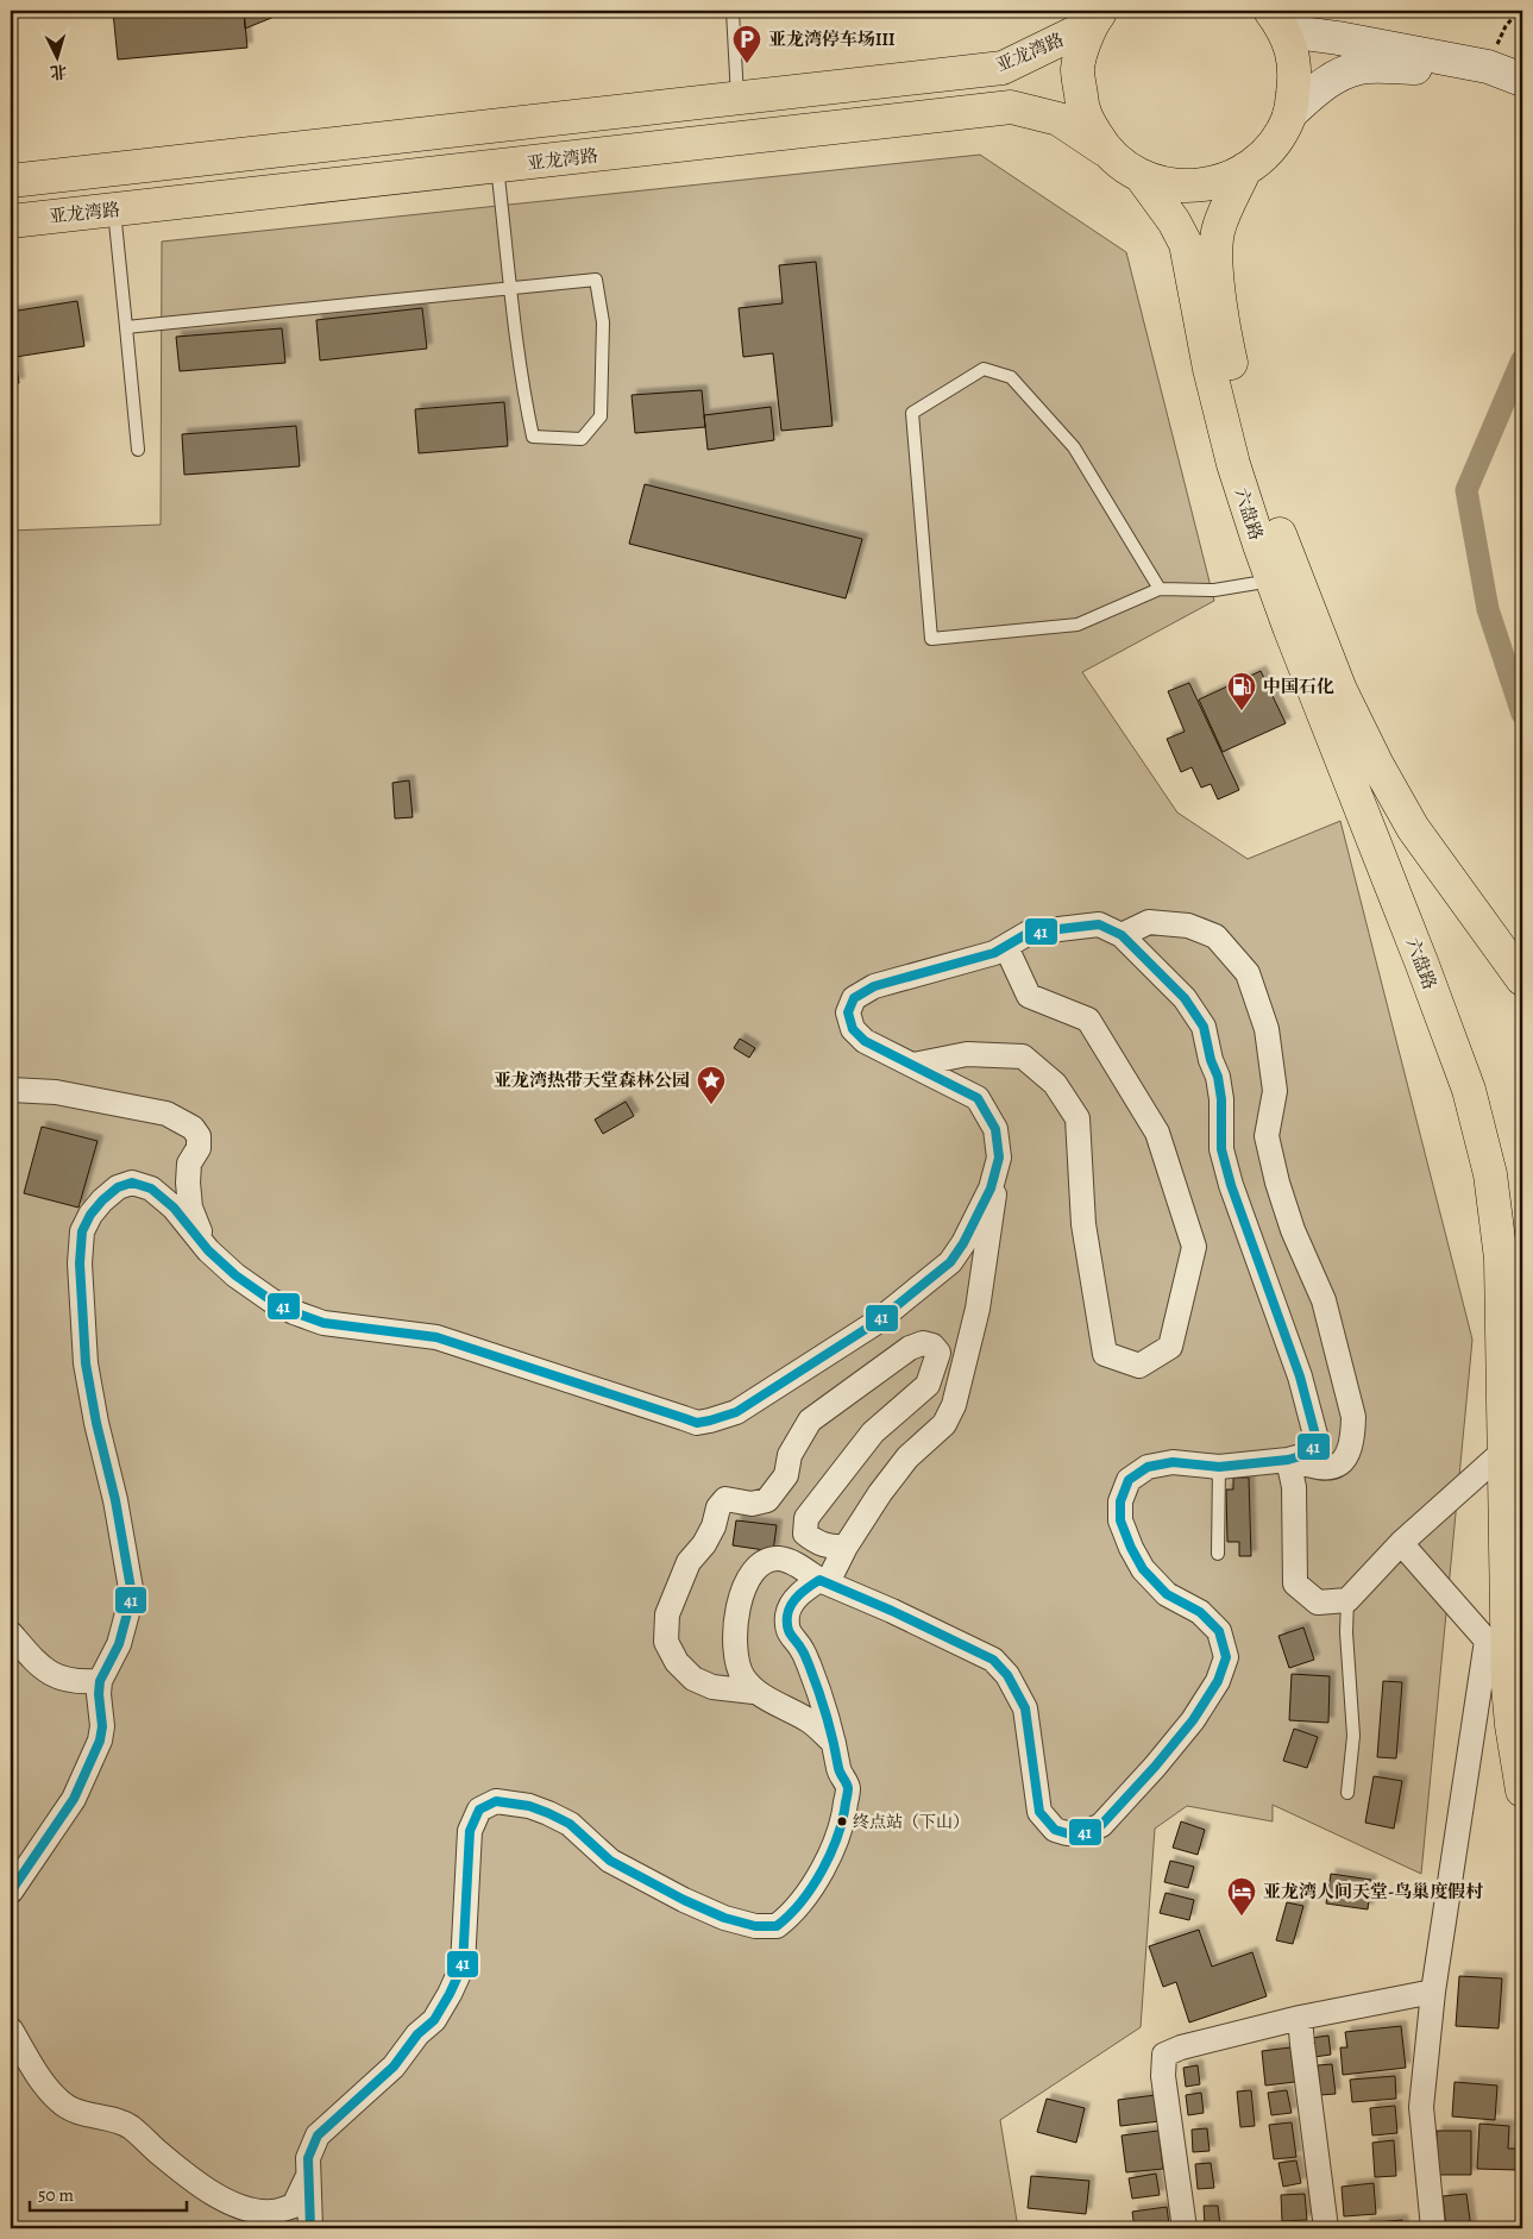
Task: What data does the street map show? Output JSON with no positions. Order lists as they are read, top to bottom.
{
  "streets": {
    "main road": ["亚龙湾路", "六盘路"]
  },
  "places": {
    "parking": ["亚龙湾停车场III"],
    "fuel station": ["中国石化"],
    "place": ["亚龙湾热带天堂森林公园"],
    "other": ["终点站（下山）"],
    "hotel": ["亚龙湾人间天堂-鸟巢度假村"]
  },
  "lines": ["transit line 41"],
  "scale_bar": "50 m",
  "north": "bottom"
}
